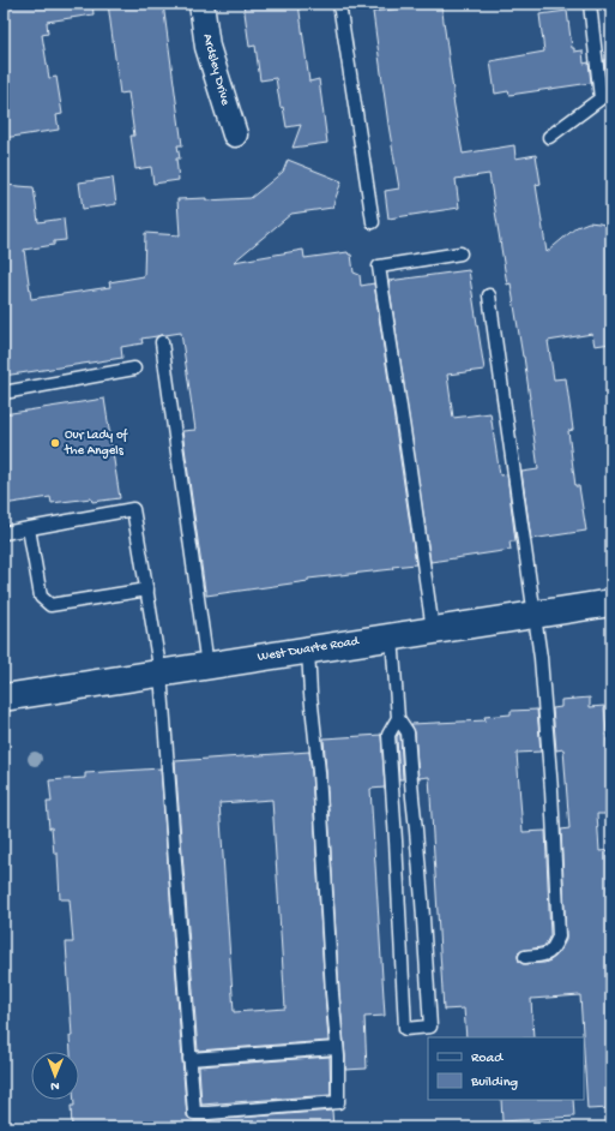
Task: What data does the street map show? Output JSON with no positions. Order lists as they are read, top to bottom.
{
  "streets": {
    "main road": ["West Duarte Road"],
    "street": ["Ardsley Drive"]
  },
  "places": ["Our Lady of the Angels"],
  "legend": ["Road", "Building"],
  "north": "bottom"
}
